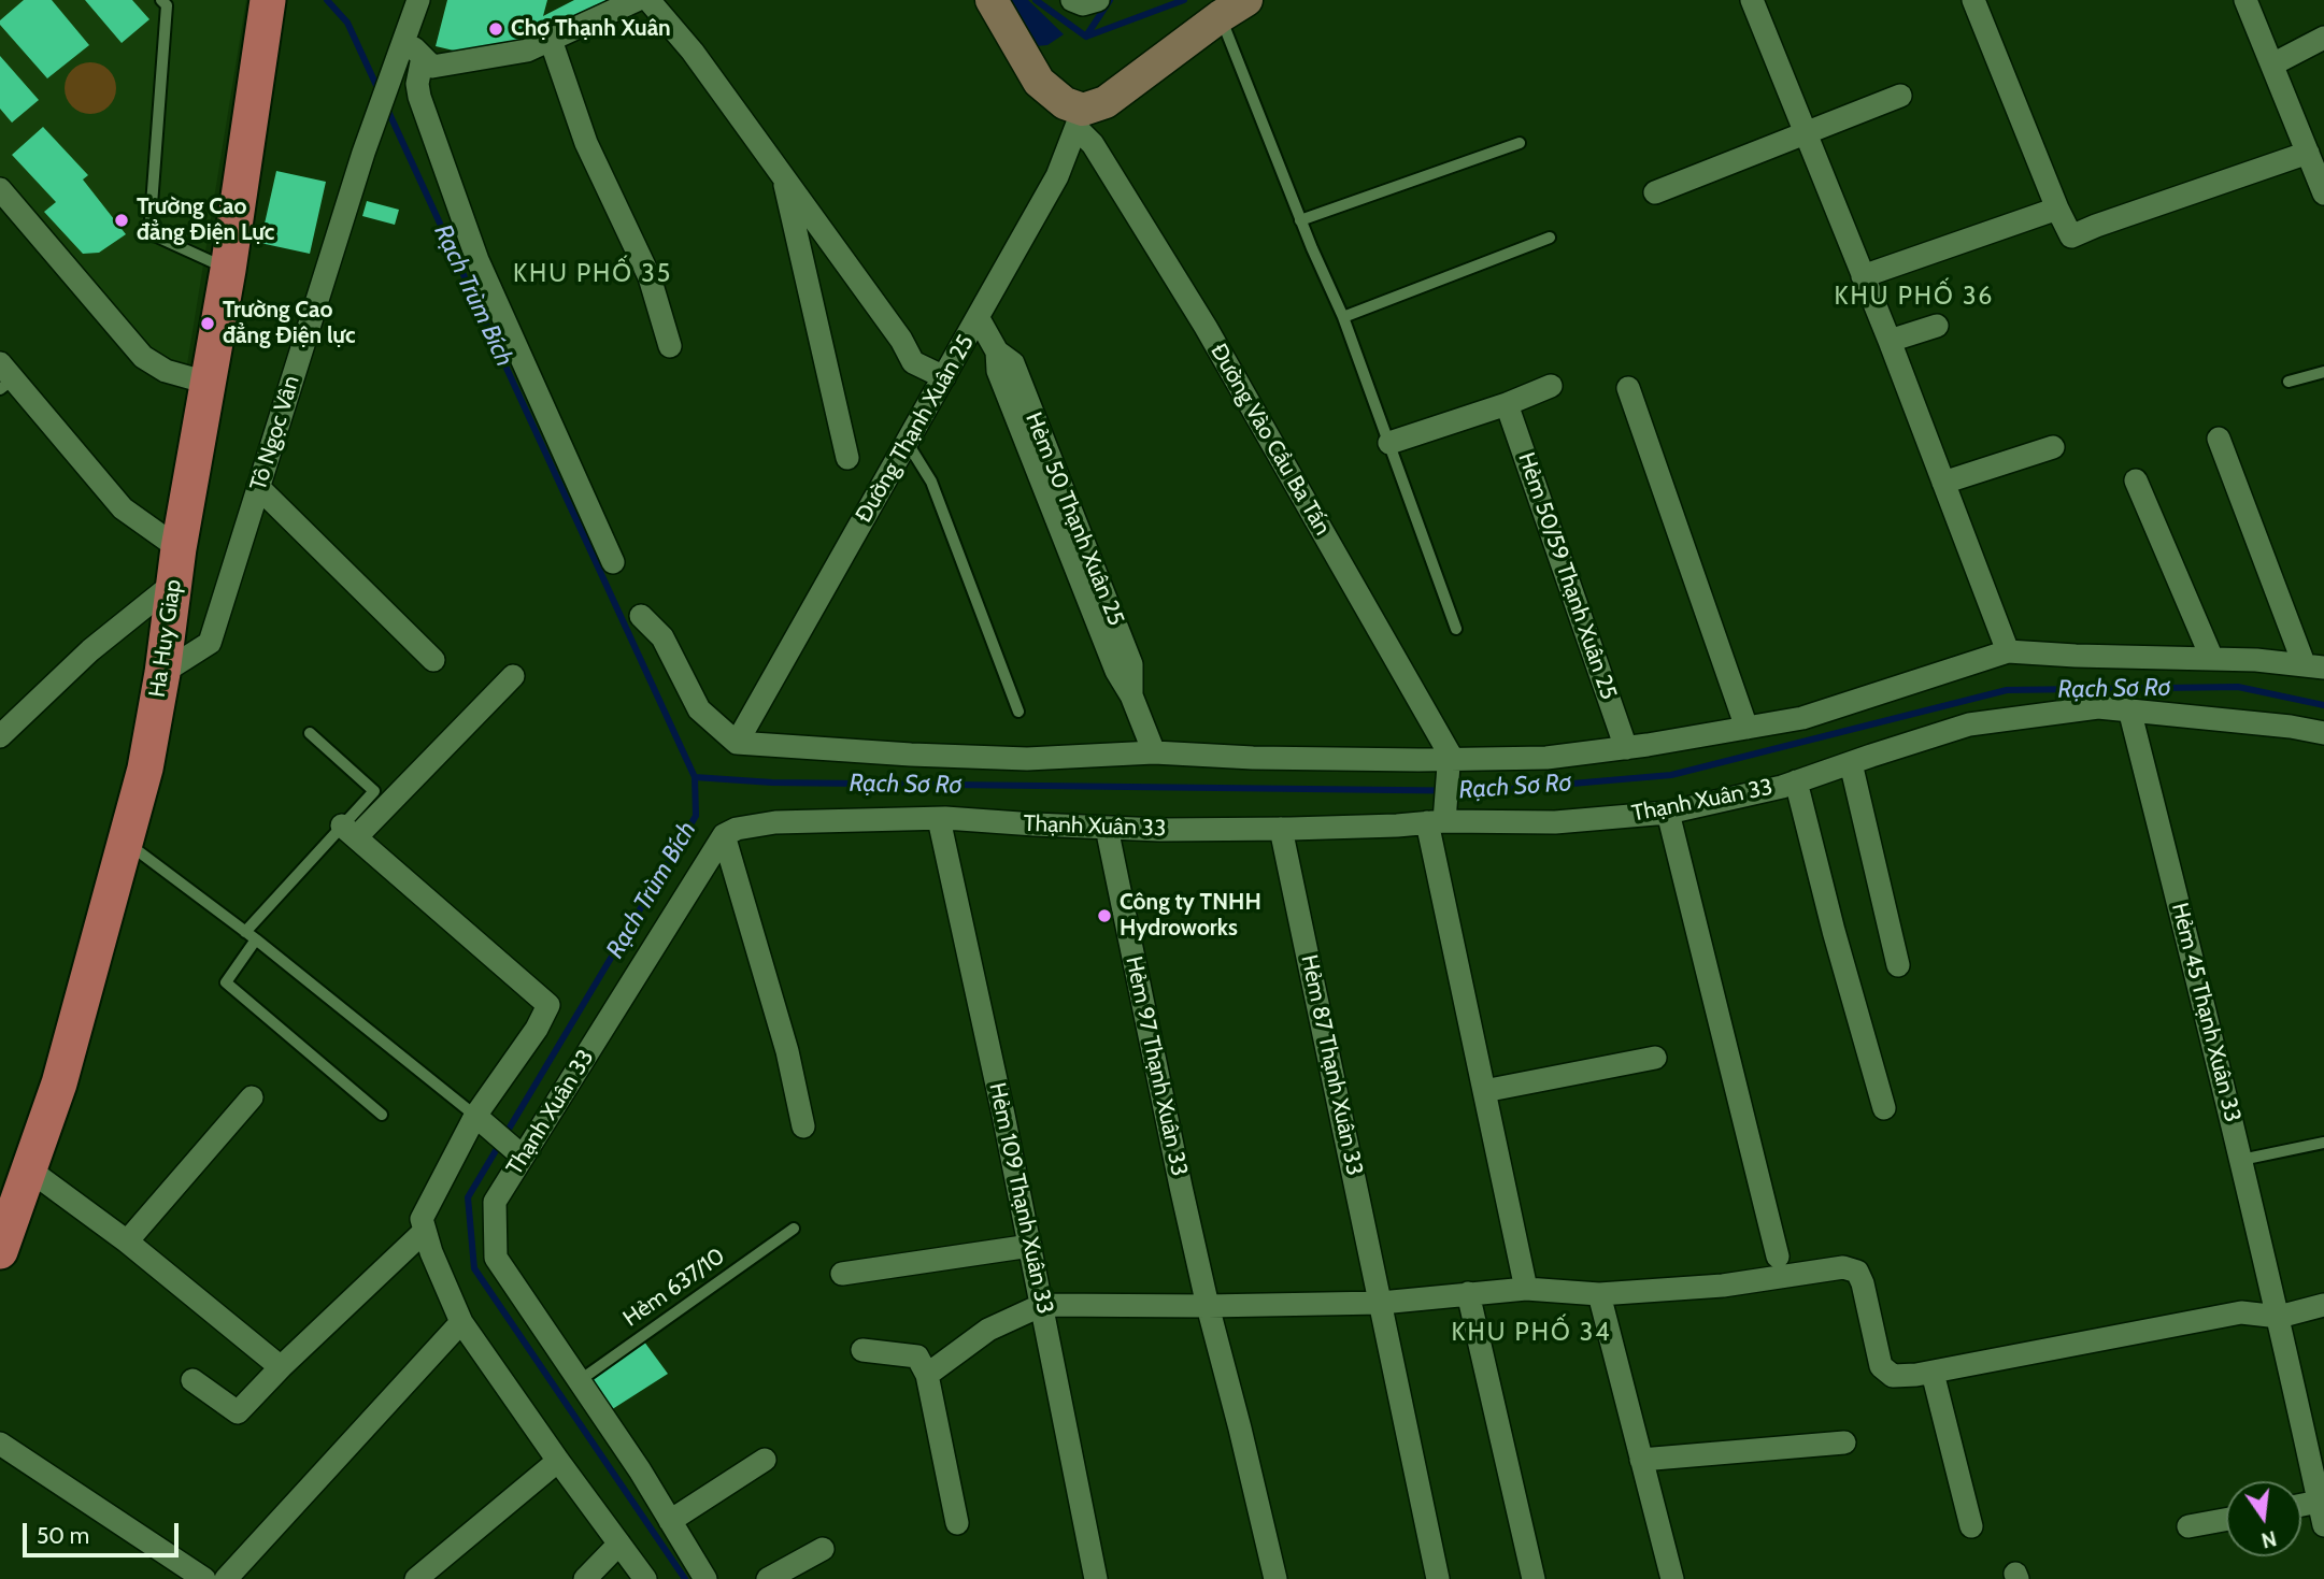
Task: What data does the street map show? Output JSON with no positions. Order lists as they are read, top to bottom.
{
  "streets": {
    "main road": ["Ha Huy Giap"],
    "street": [
      "Đường Thạnh Xuân 25",
      "Tô Ngọc Vân",
      "Đường Vào Cầu Ba Tấn",
      "Hẻm 50 Thạnh Xuân 25",
      "Hẻm 50/59 Thạnh Xuân 25",
      "Thạnh Xuân 33",
      "Hẻm 45 Thạnh Xuân 33",
      "Hẻm 87 Thạnh Xuân 33",
      "Hẻm 97 Thạnh Xuân 33",
      "Hẻm 109 Thạnh Xuân 33"
    ],
    "lane": ["Hẻm 637/10"]
  },
  "crossings": [
    ["Đường Thạnh Xuân 25", "Đường Vào Cầu Ba Tấn"],
    ["Đường Thạnh Xuân 25", "Hẻm 50 Thạnh Xuân 25"],
    ["Tô Ngọc Vân", "Ha Huy Giap"],
    ["Thạnh Xuân 33", "Hẻm 45 Thạnh Xuân 33"],
    ["Thạnh Xuân 33", "Hẻm 87 Thạnh Xuân 33"],
    ["Thạnh Xuân 33", "Hẻm 97 Thạnh Xuân 33"],
    ["Thạnh Xuân 33", "Hẻm 109 Thạnh Xuân 33"],
    ["Thạnh Xuân 33", "Hẻm 637/10"]
  ],
  "districts": ["KHU PHỐ 35", "KHU PHỐ 36", "KHU PHỐ 34"],
  "water": ["Rạch Trùm Bích", "Rạch Sơ Rơ"],
  "places": [
    "Chợ Thạnh Xuân",
    "Trường Cao đẳng Điện Lực",
    "Trường Cao đẳng Điện lực",
    "Công ty TNHH Hydroworks"
  ],
  "scale_bar": "50 m",
  "north": "bottom"
}
